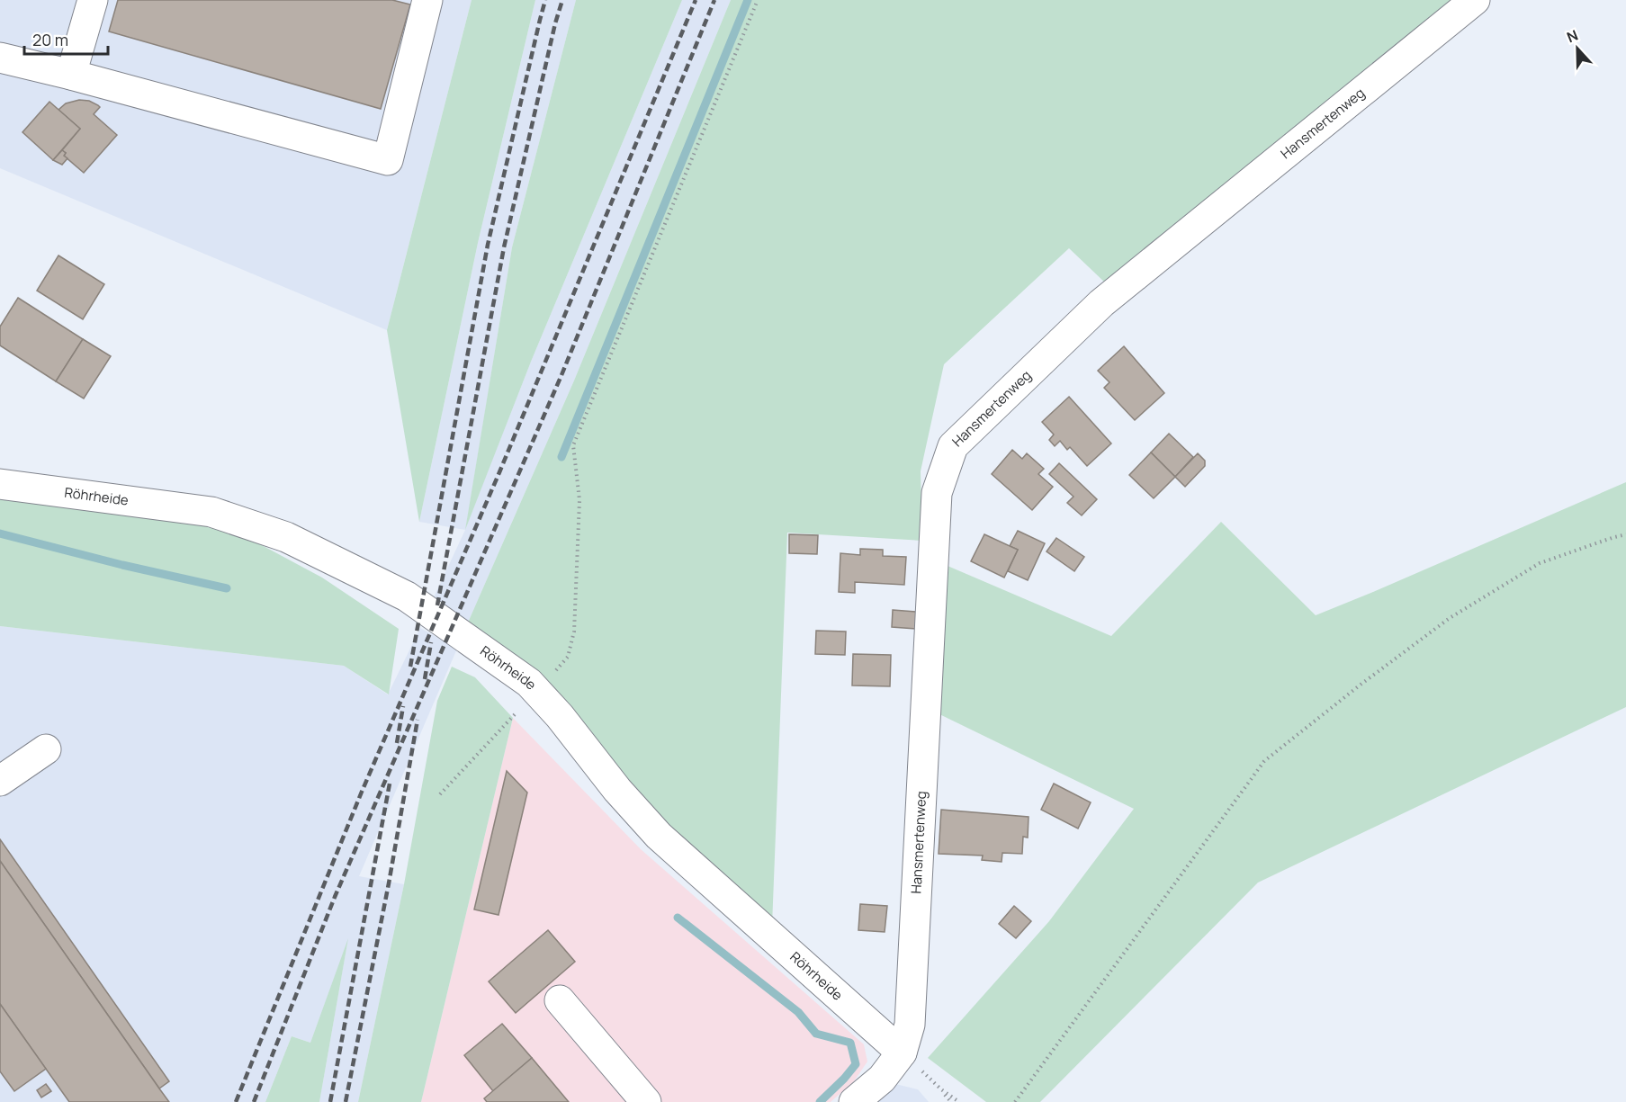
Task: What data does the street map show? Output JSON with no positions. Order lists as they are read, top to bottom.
{
  "streets": {
    "street": ["Hansmertenweg", "Röhrheide"]
  },
  "crossings": [
    ["Hansmertenweg", "Röhrheide"]
  ],
  "scale_bar": "20 m",
  "north": "top"
}
